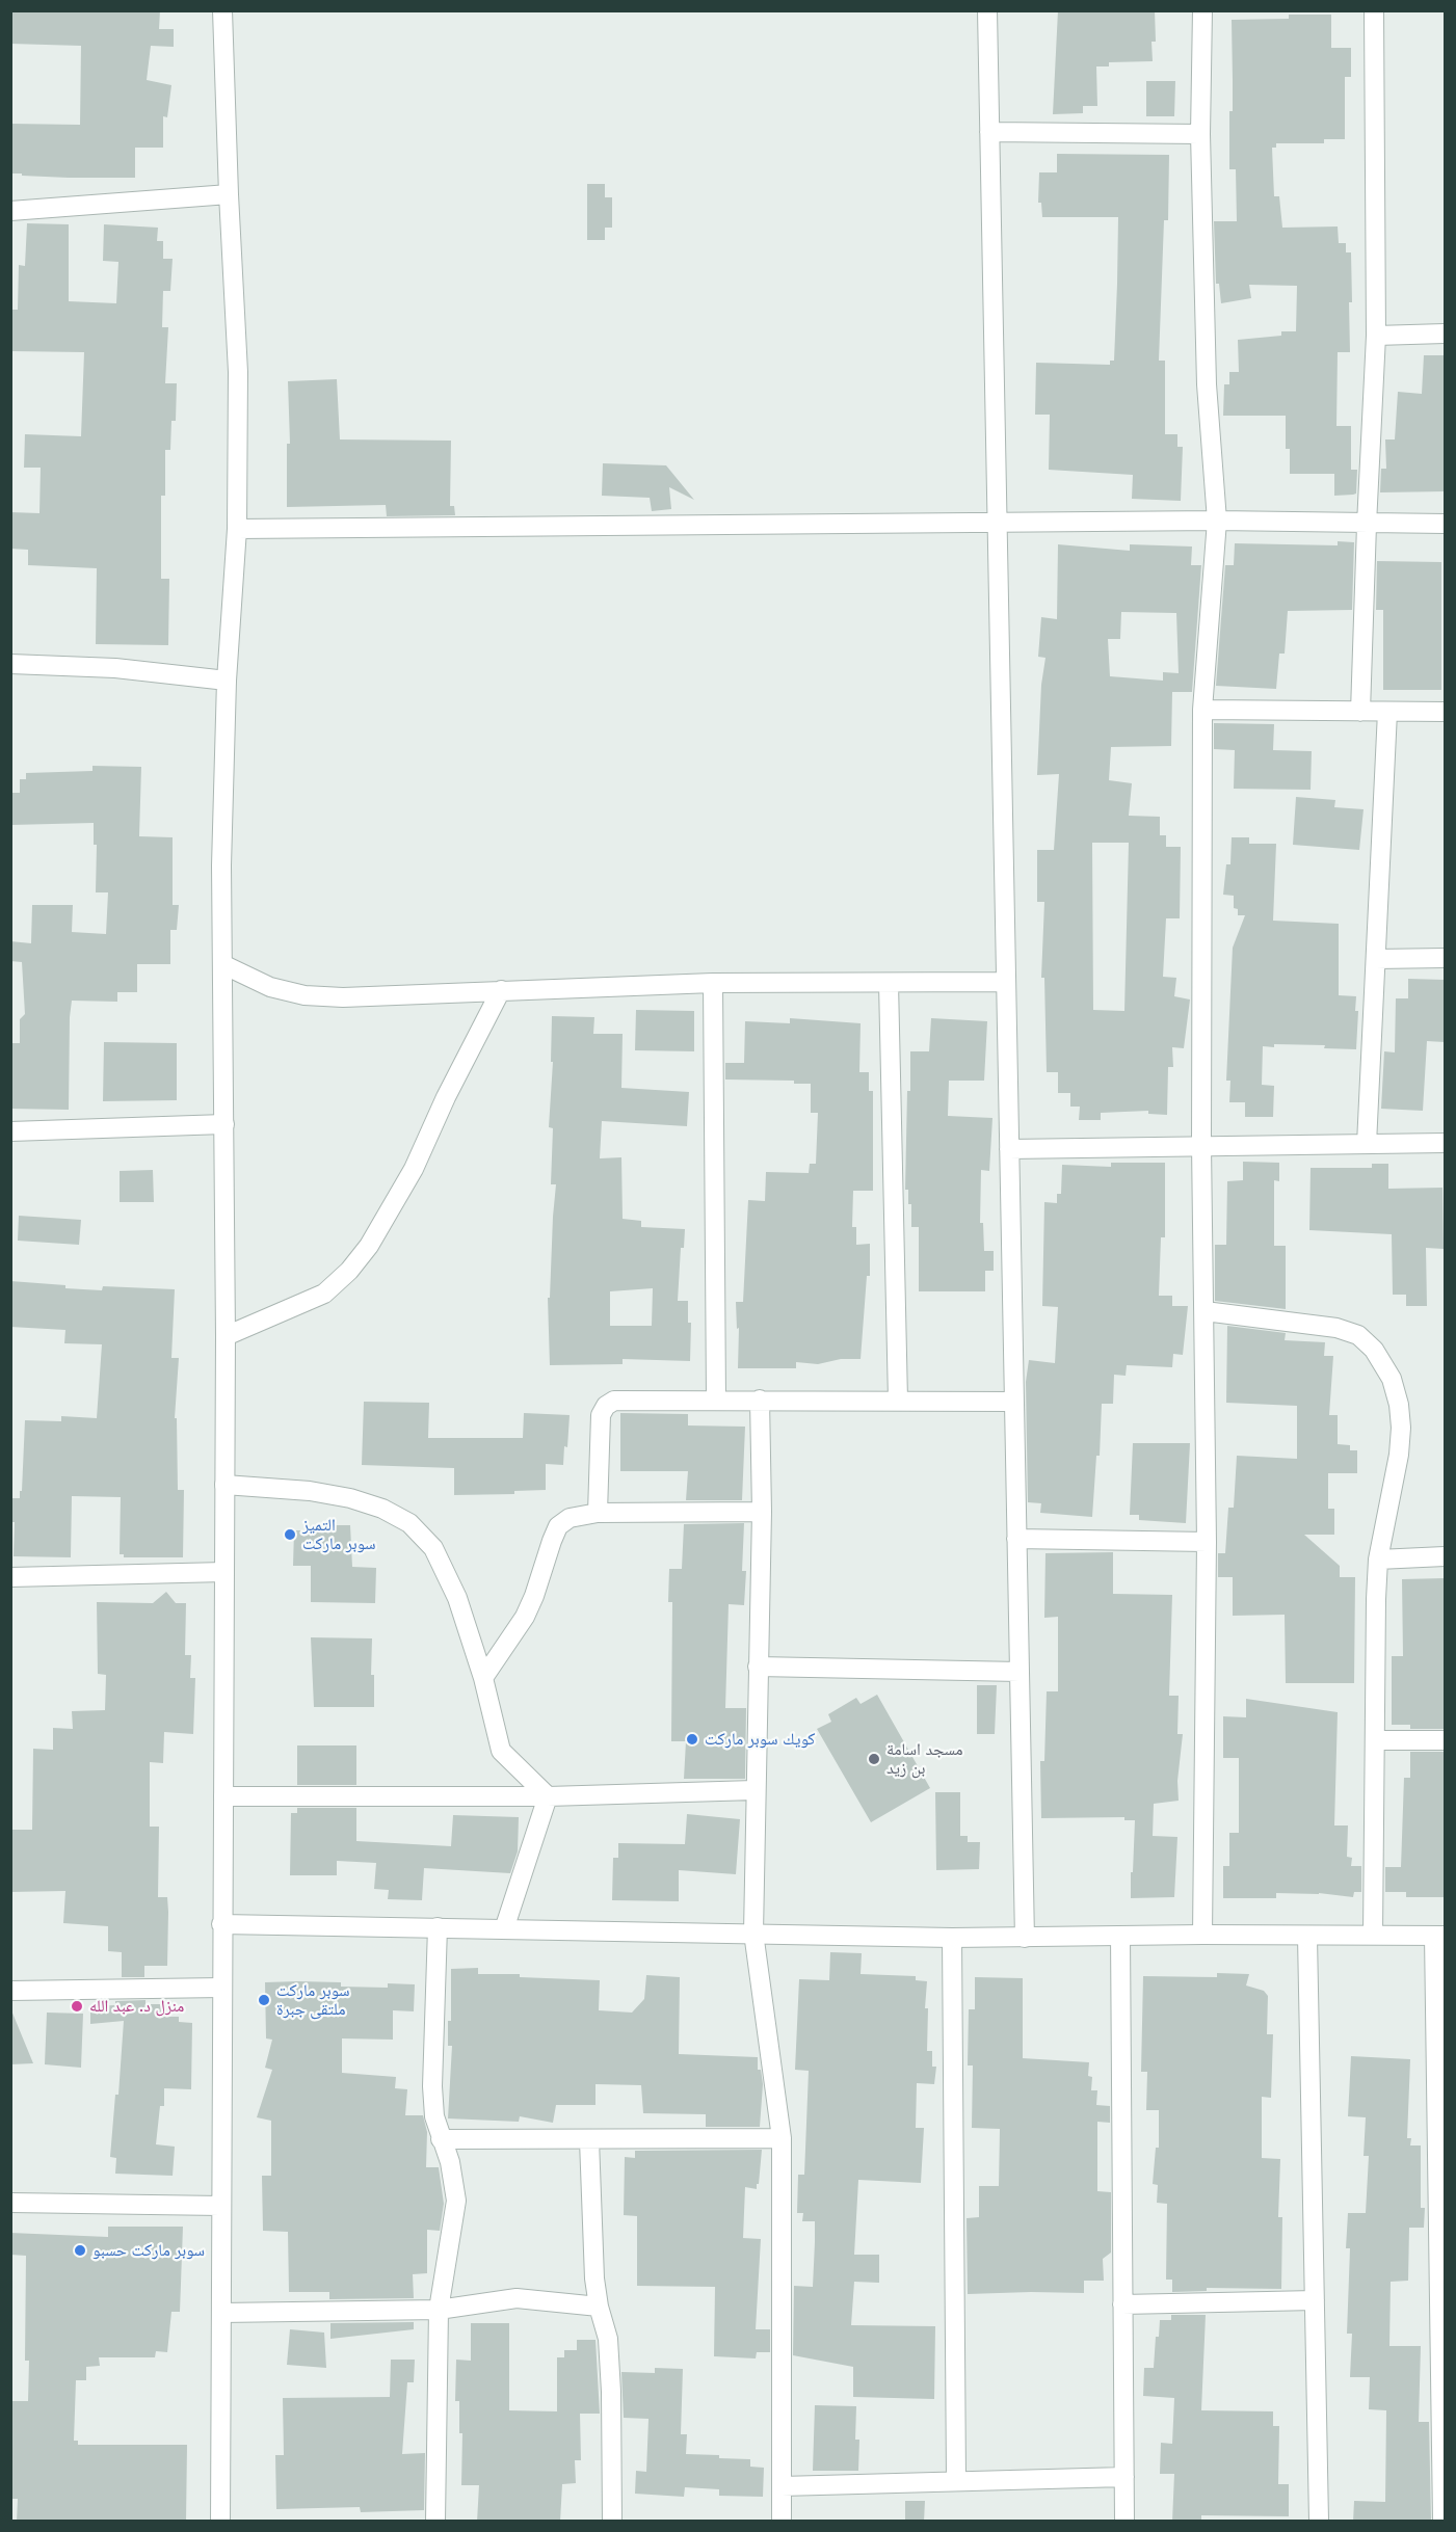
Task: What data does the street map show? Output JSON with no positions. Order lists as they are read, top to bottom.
{
  "places": [
    "التميز سوبر ماركت",
    "كويك سوبر ماركت",
    "مسجد اسامة بن زيد",
    "سوبر ماركت ملتقى جبرة",
    "منزل د. عبد الله",
    "سوبر ماركت حسبو"
  ]
}
